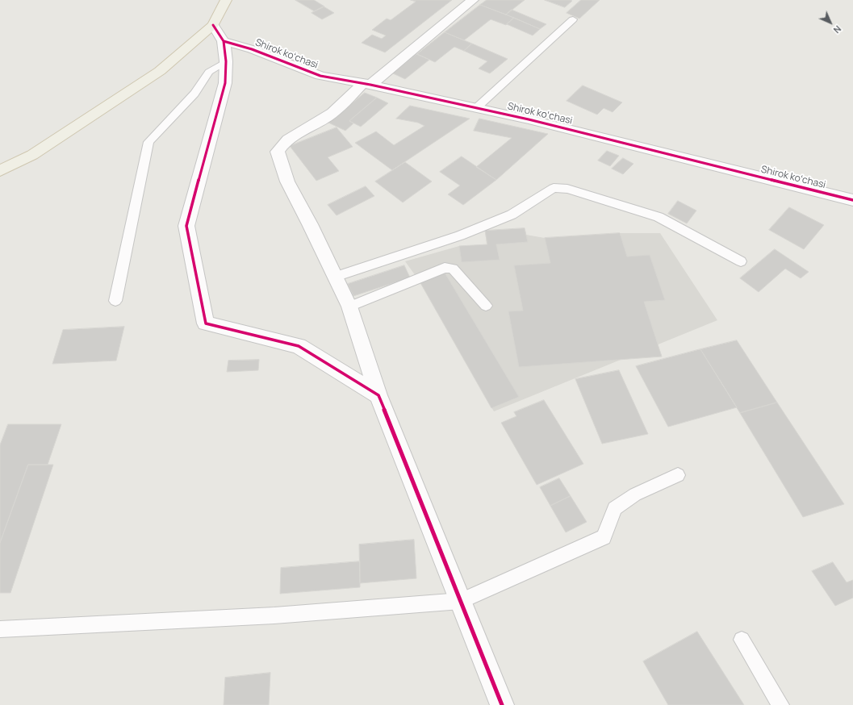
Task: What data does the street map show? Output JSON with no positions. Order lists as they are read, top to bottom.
{
  "streets": {
    "street": ["Shirok koʻchasi"]
  },
  "north": "bottom right"
}
